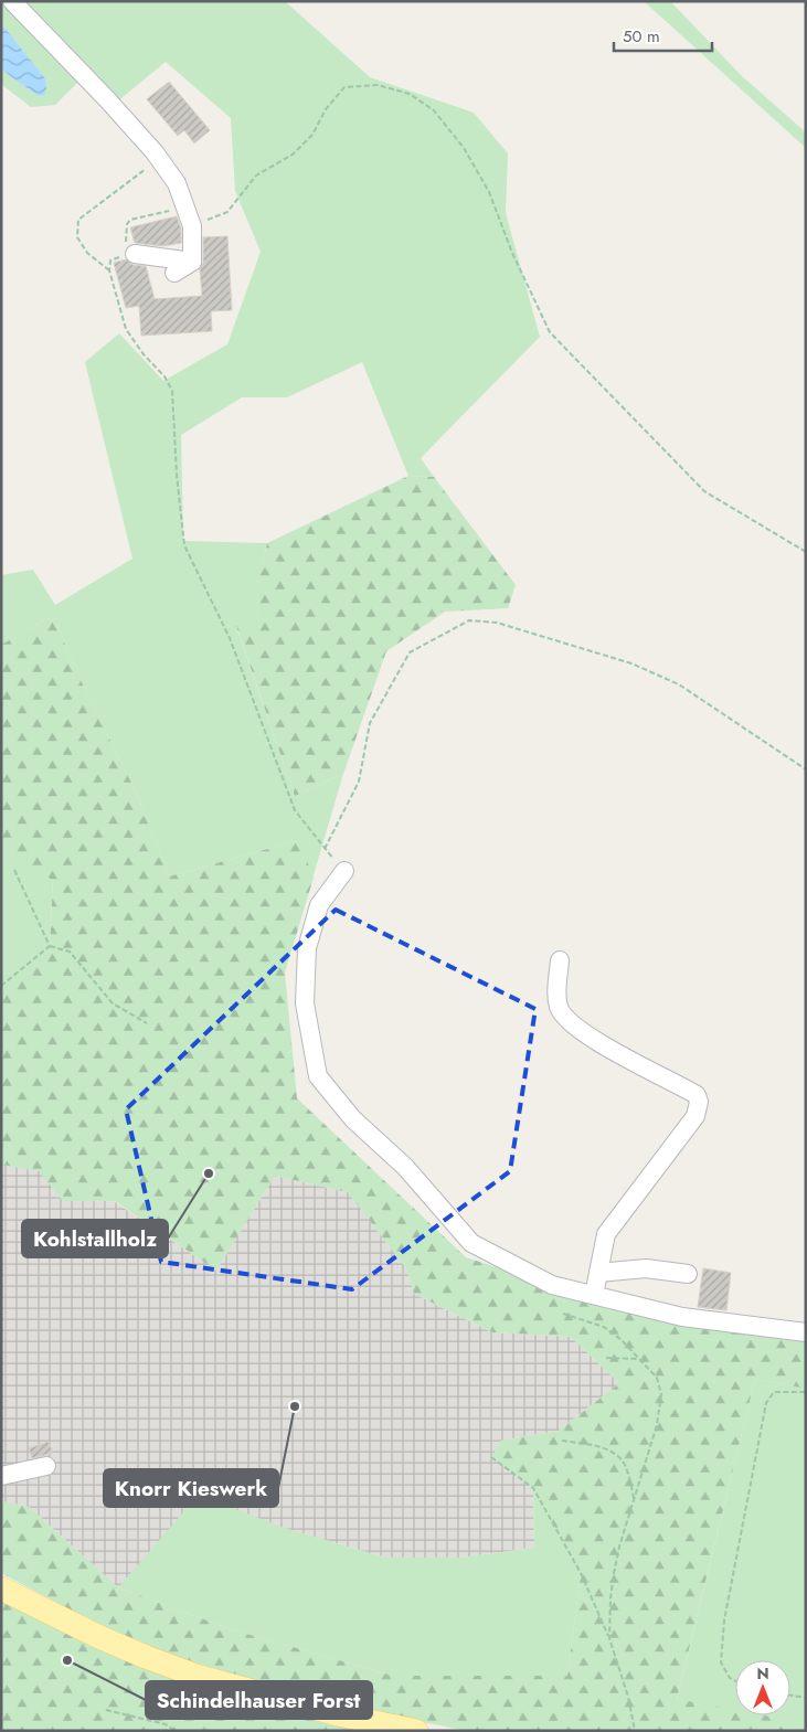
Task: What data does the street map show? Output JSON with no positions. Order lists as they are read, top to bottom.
{
  "places": ["Kohlstallholz", "Knorr Kieswerk", "Schindelhauser Forst"],
  "scale_bar": "50 m",
  "north": "top"
}
